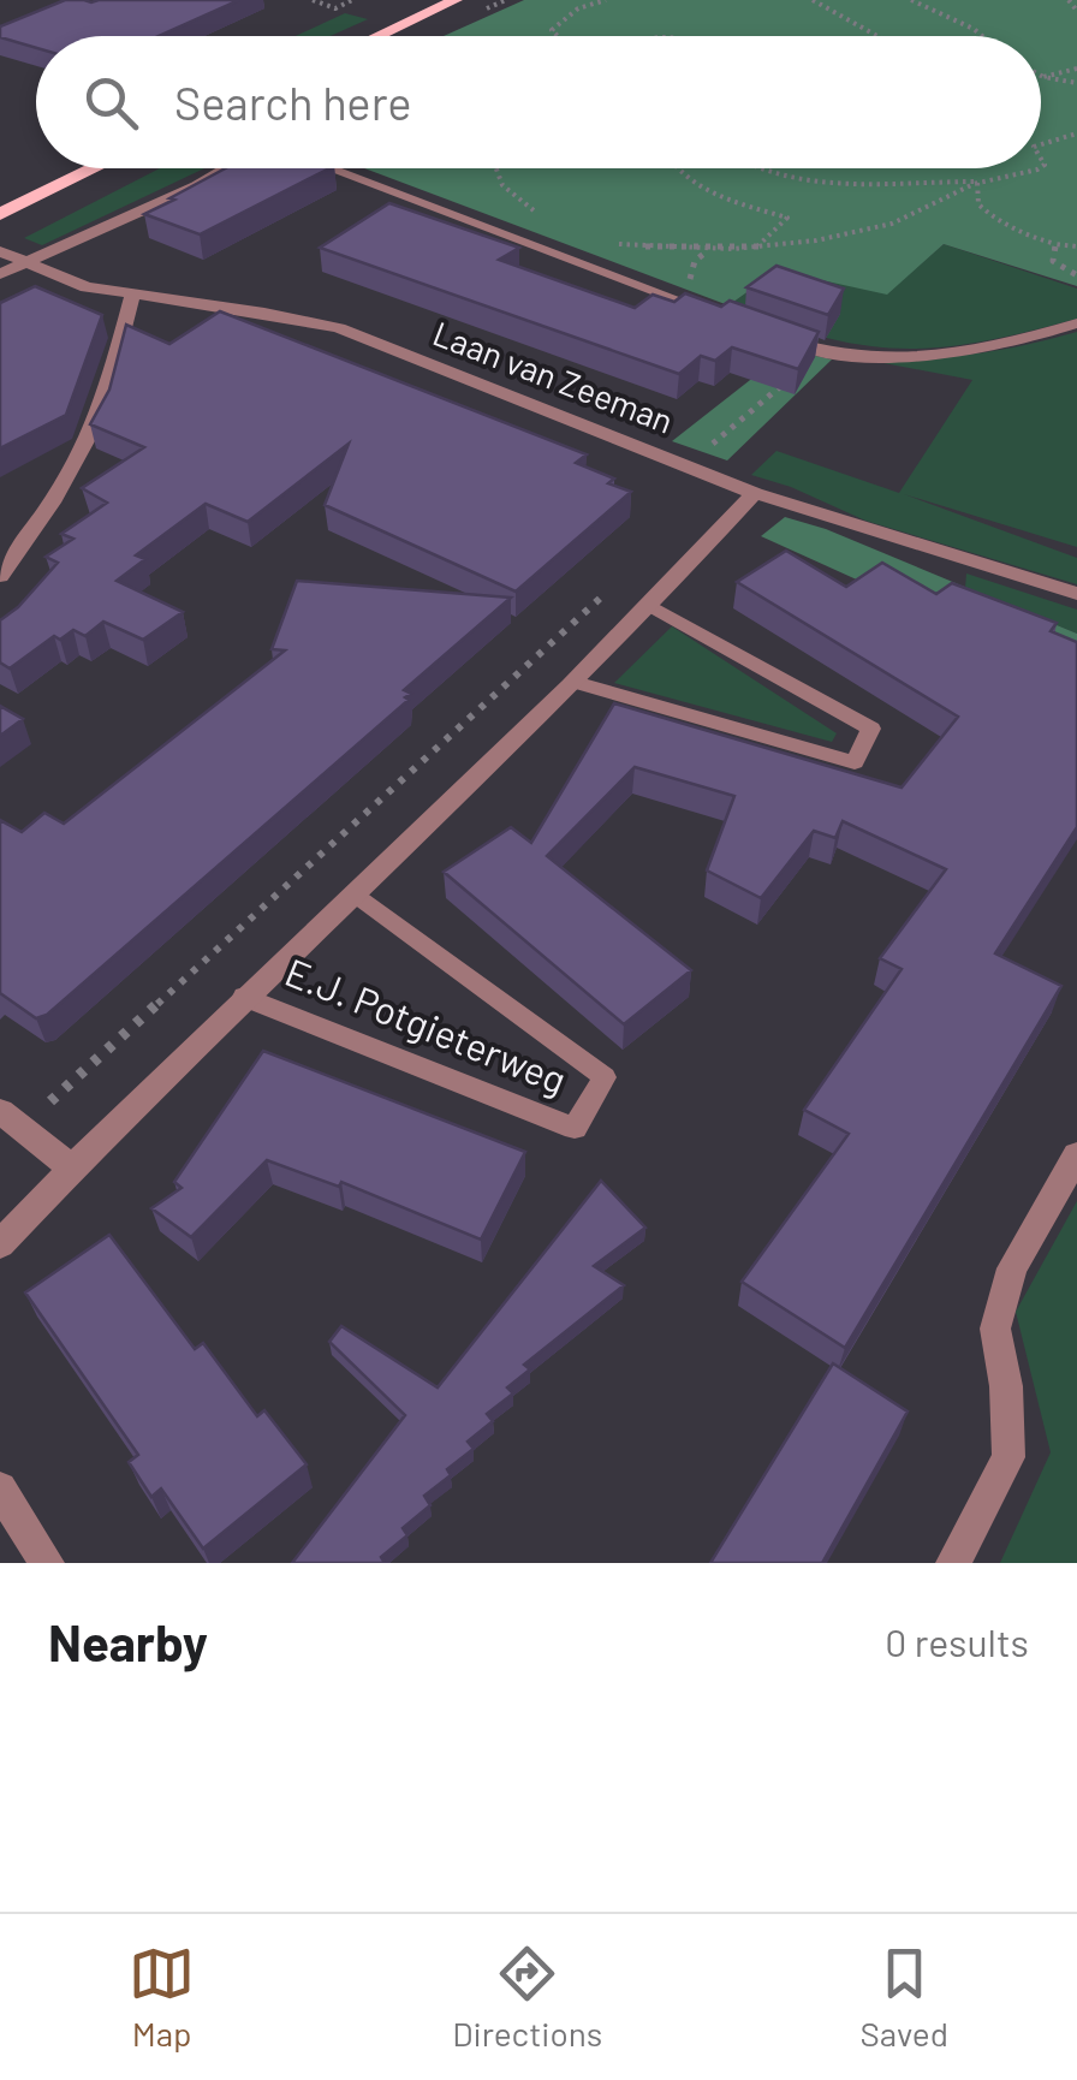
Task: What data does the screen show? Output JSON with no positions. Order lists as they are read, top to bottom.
{
  "streets": {
    "street": ["Laan van Zeeman", "E.J. Potgieterweg"]
  },
  "crossings": [
    ["Laan van Zeeman", "E.J. Potgieterweg"]
  ],
  "page": {
    "search": "Search here",
    "heading": ["Nearby", "0 results"],
    "nav": ["Map", "Directions", "Saved"]
  }
}
